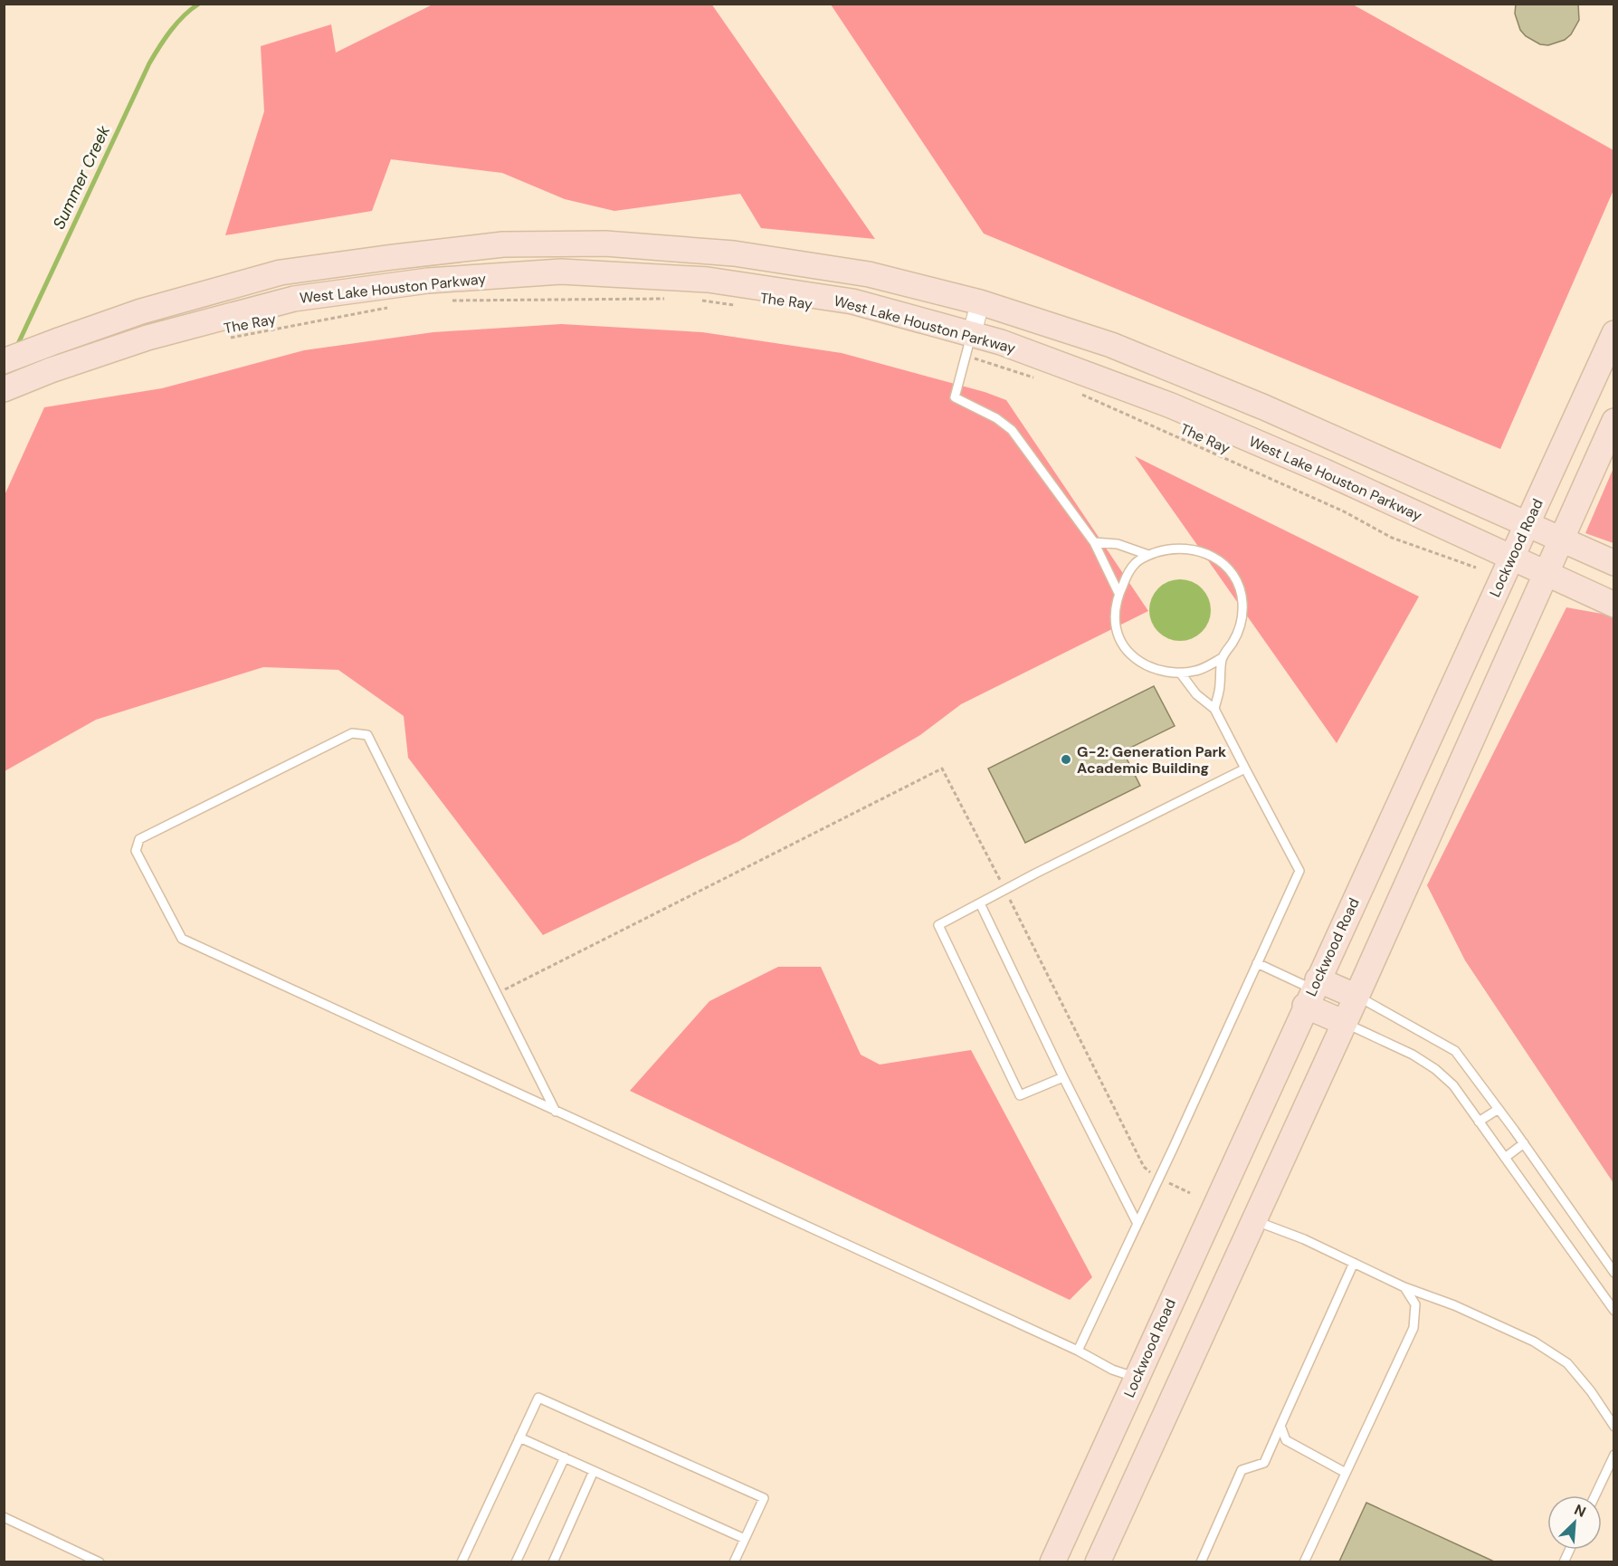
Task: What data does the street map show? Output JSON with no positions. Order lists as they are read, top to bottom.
{
  "streets": {
    "main road": ["West Lake Houston Parkway", "Lockwood Road"],
    "path": ["The Ray"]
  },
  "crossings": [
    ["West Lake Houston Parkway", "Lockwood Road"]
  ],
  "water": ["Summer Creek"],
  "places": ["G-2: Generation Park Academic Building"],
  "north": "top right"
}
